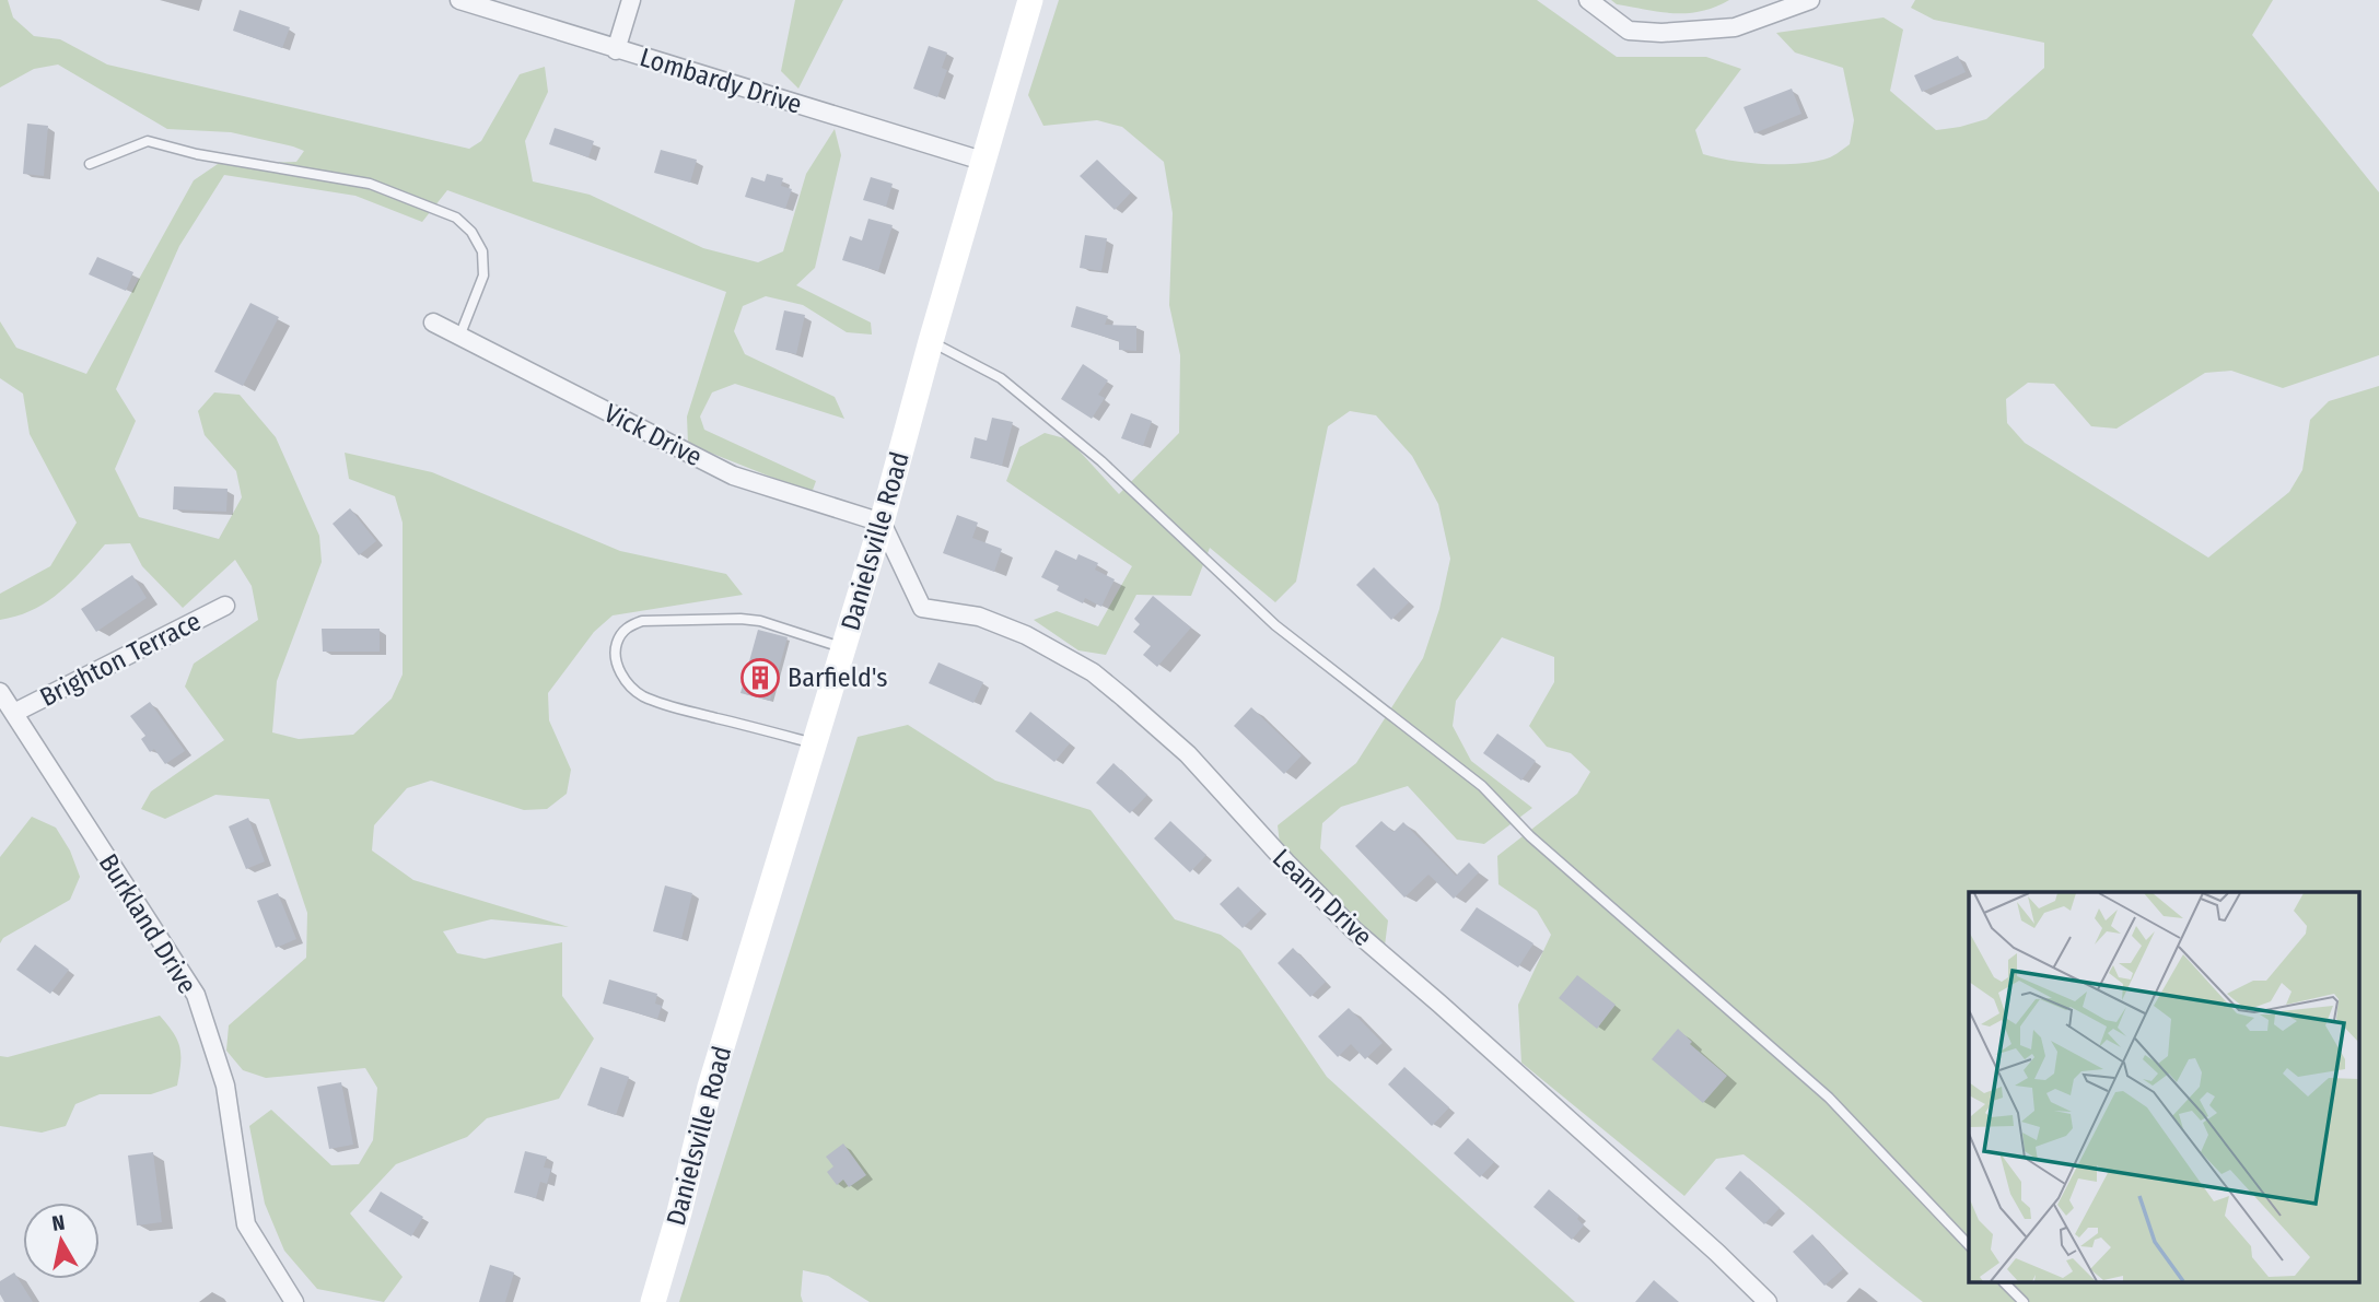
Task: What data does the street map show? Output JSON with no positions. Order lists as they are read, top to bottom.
{
  "streets": {
    "main road": ["Danielsville Road"],
    "street": [
      "Lombardy Drive",
      "Vick Drive",
      "Brighton Terrace",
      "Leann Drive",
      "Burkland Drive"
    ]
  },
  "crossings": [
    ["Lombardy Drive", "Danielsville Road"],
    ["Vick Drive", "Danielsville Road"],
    ["Vick Drive", "Leann Drive"],
    ["Danielsville Road", "Leann Drive"],
    ["Brighton Terrace", "Burkland Drive"]
  ],
  "places": {
    "building": ["Barfield's"]
  },
  "north": "top"
}
